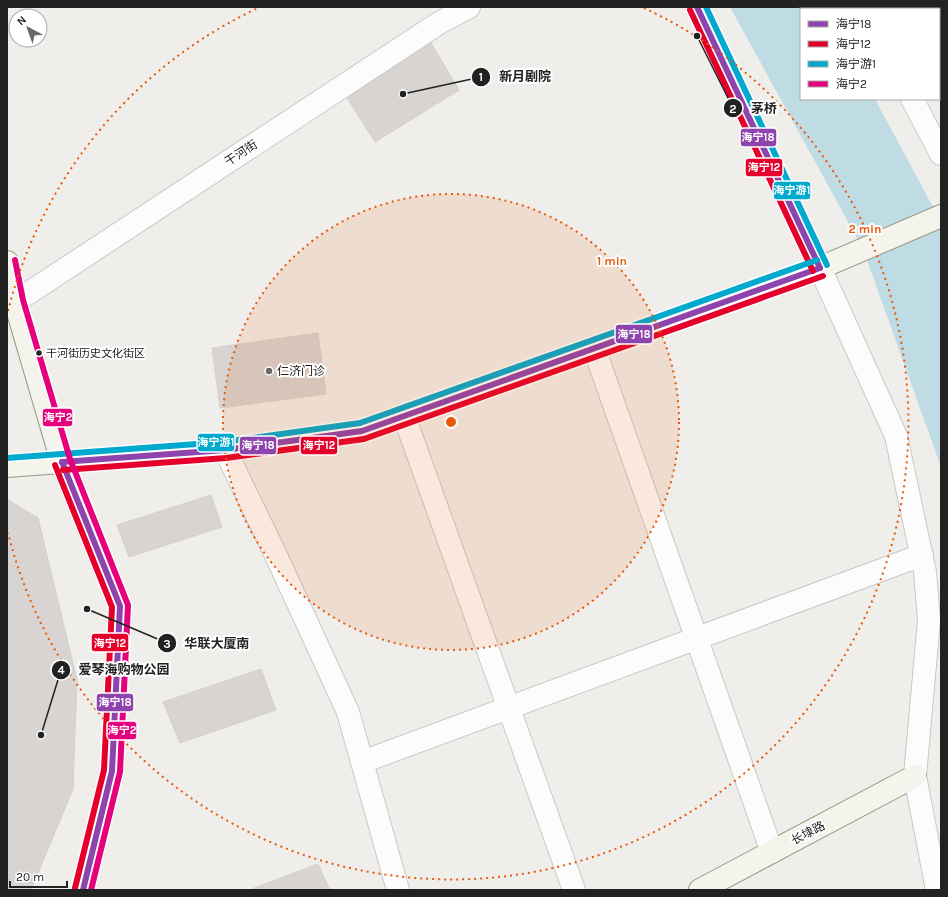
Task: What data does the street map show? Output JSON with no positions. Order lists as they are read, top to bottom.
{
  "streets": {
    "street": ["干河街", "长埭路"]
  },
  "places": [
    "茅桥",
    "新月剧院",
    "干河街历史文化街区",
    "仁济门诊",
    "华联大厦南",
    "爱琴海购物公园"
  ],
  "lines": [
    "transit line 海宁18",
    "transit line 海宁游1",
    "transit line 海宁12",
    "transit line 海宁2"
  ],
  "legend": [
    "海宁18",
    "海宁12",
    "海宁游1",
    "海宁2"
  ],
  "scale_bar": "20 m",
  "north": "top left",
  "rings": ["2 min", "1 min"]
}
